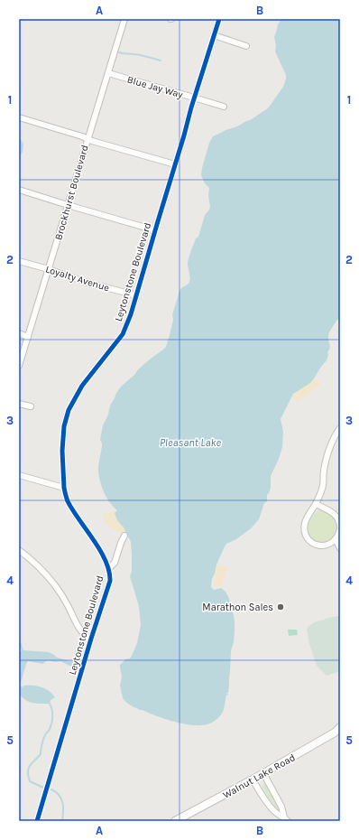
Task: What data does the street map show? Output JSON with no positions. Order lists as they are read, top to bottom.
{
  "streets": {
    "street": [
      "Blue Jay Way",
      "Brockhurst Boulevard",
      "Leytonstone Boulevard",
      "Loyalty Avenue",
      "Walnut Lake Road"
    ]
  },
  "crossings": [
    ["Blue Jay Way", "Brockhurst Boulevard"],
    ["Blue Jay Way", "Leytonstone Boulevard"],
    ["Brockhurst Boulevard", "Loyalty Avenue"],
    ["Leytonstone Boulevard", "Loyalty Avenue"]
  ],
  "water": ["Pleasant Lake"],
  "places": ["Marathon Sales"],
  "grid": {
    "columns": ["A", "B"],
    "rows": [
      "1",
      "2",
      "3",
      "4",
      "5"
    ]
  }
}
